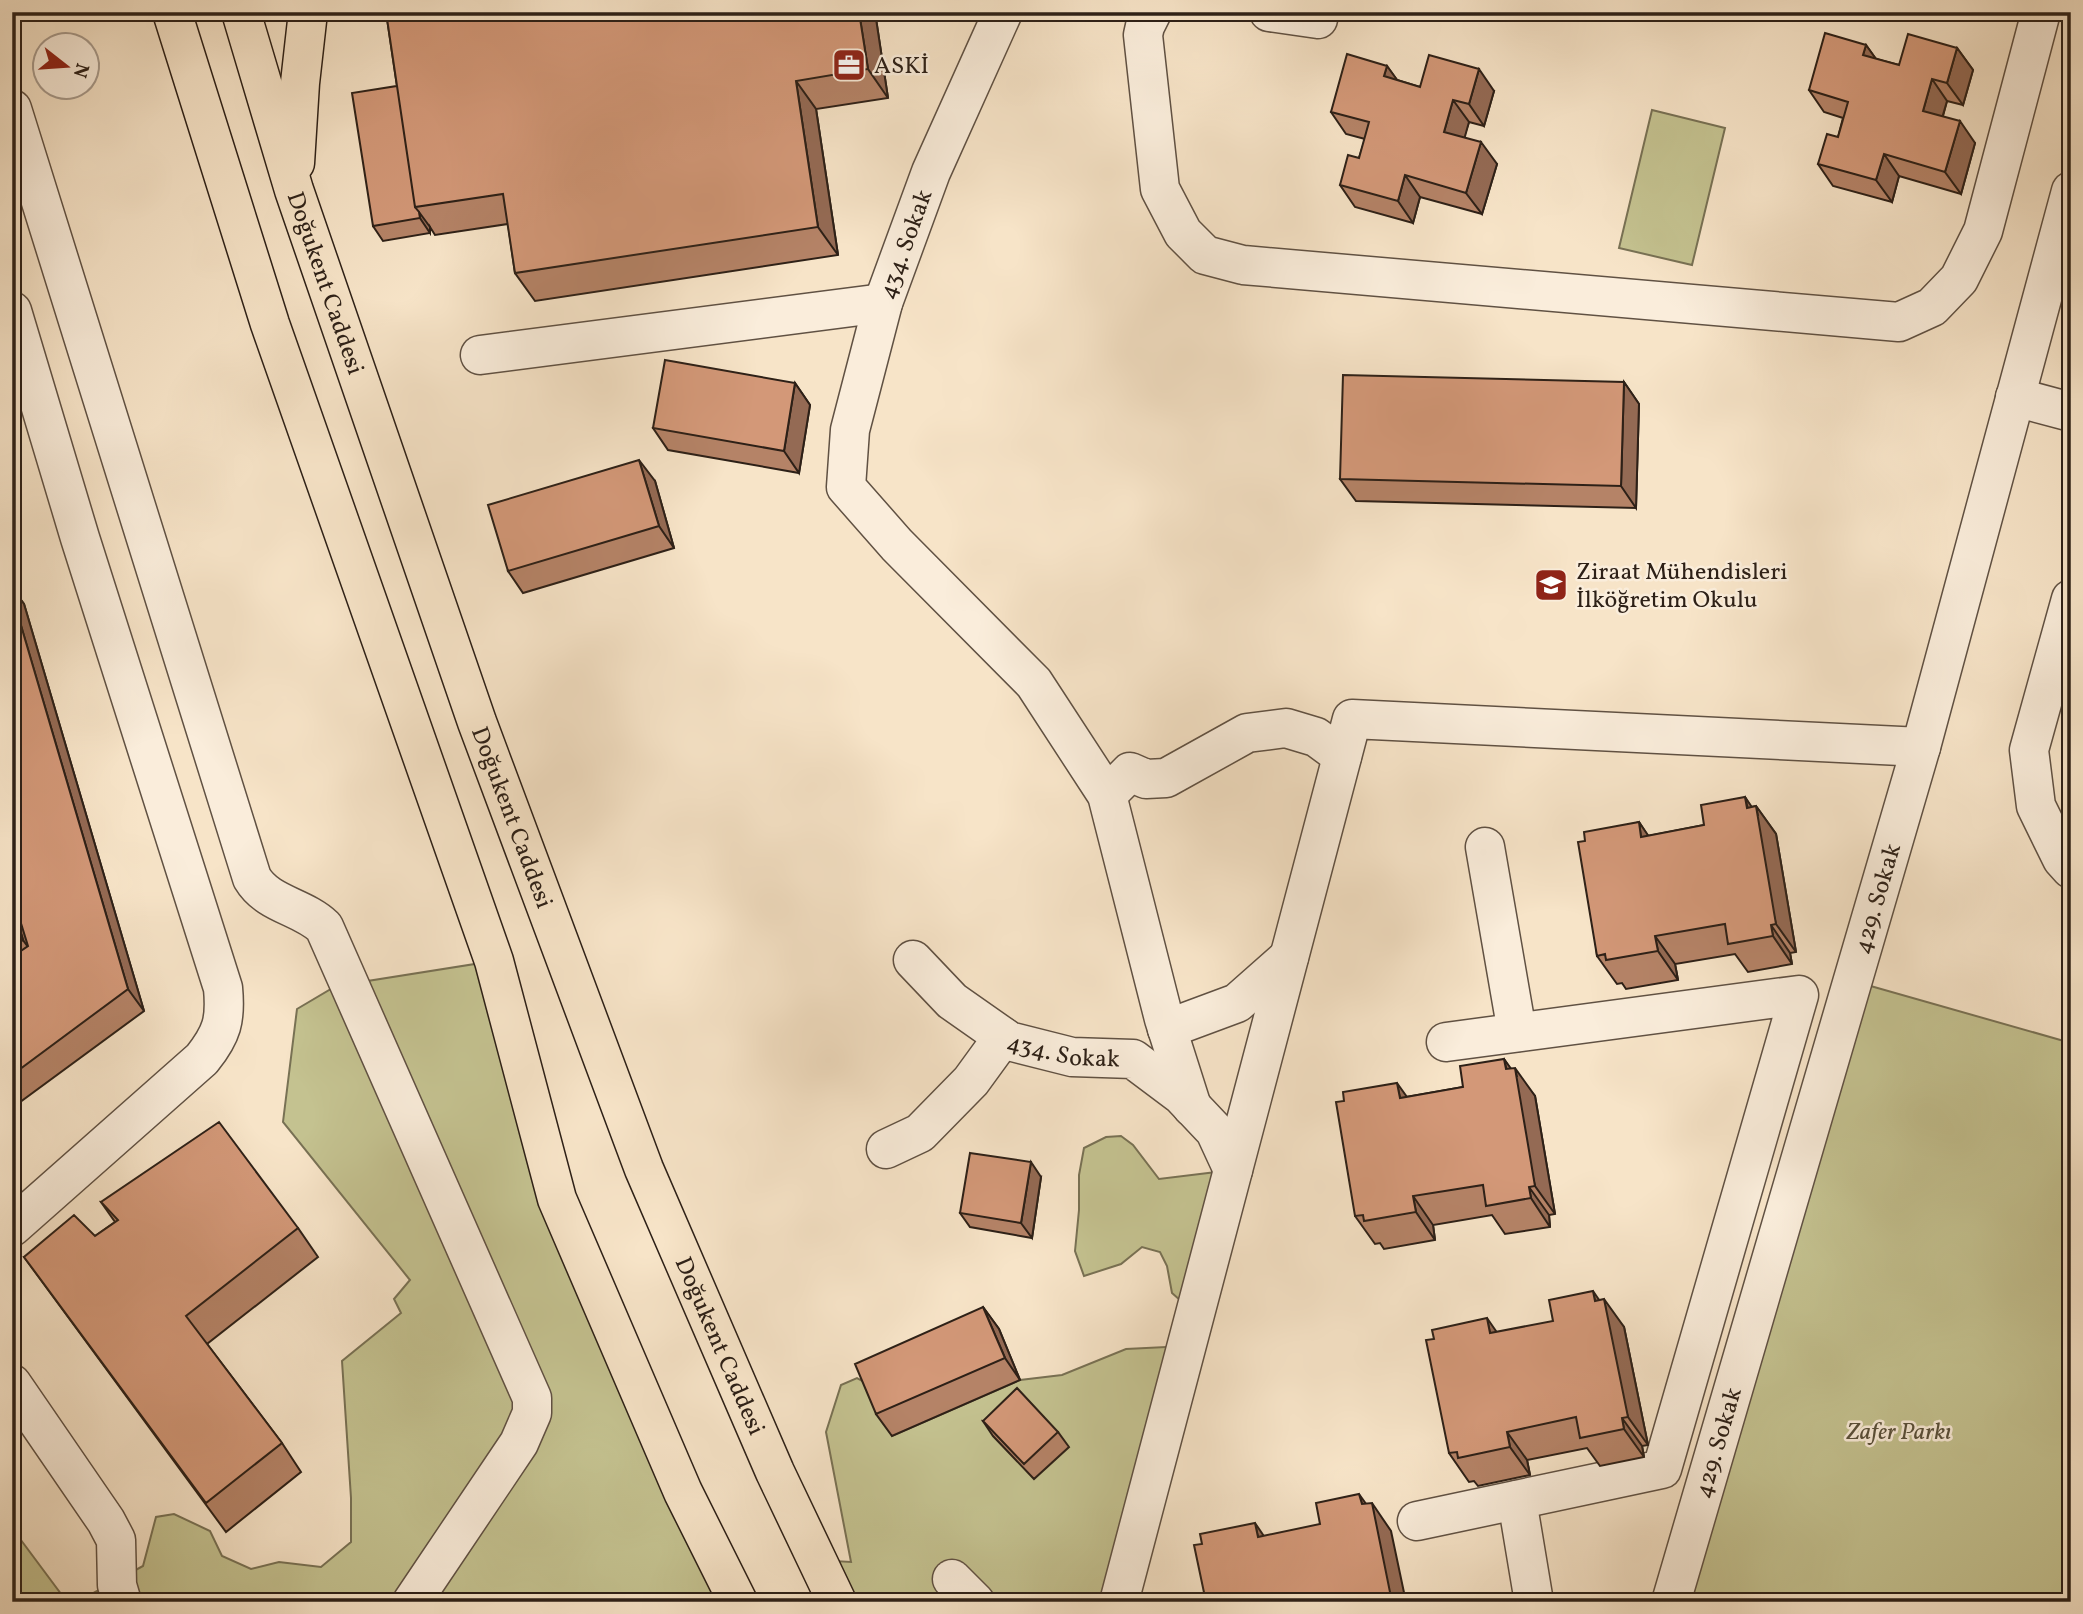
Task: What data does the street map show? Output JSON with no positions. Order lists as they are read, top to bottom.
{
  "streets": {
    "main road": ["Doğukent Caddesi"],
    "street": ["434. Sokak", "429. Sokak"]
  },
  "parks": ["Zafer Parkı"],
  "places": {
    "office": ["ASKİ"],
    "school or university": ["Ziraat Mühendisleri İlköğretim Okulu"]
  },
  "north": "right"
}
